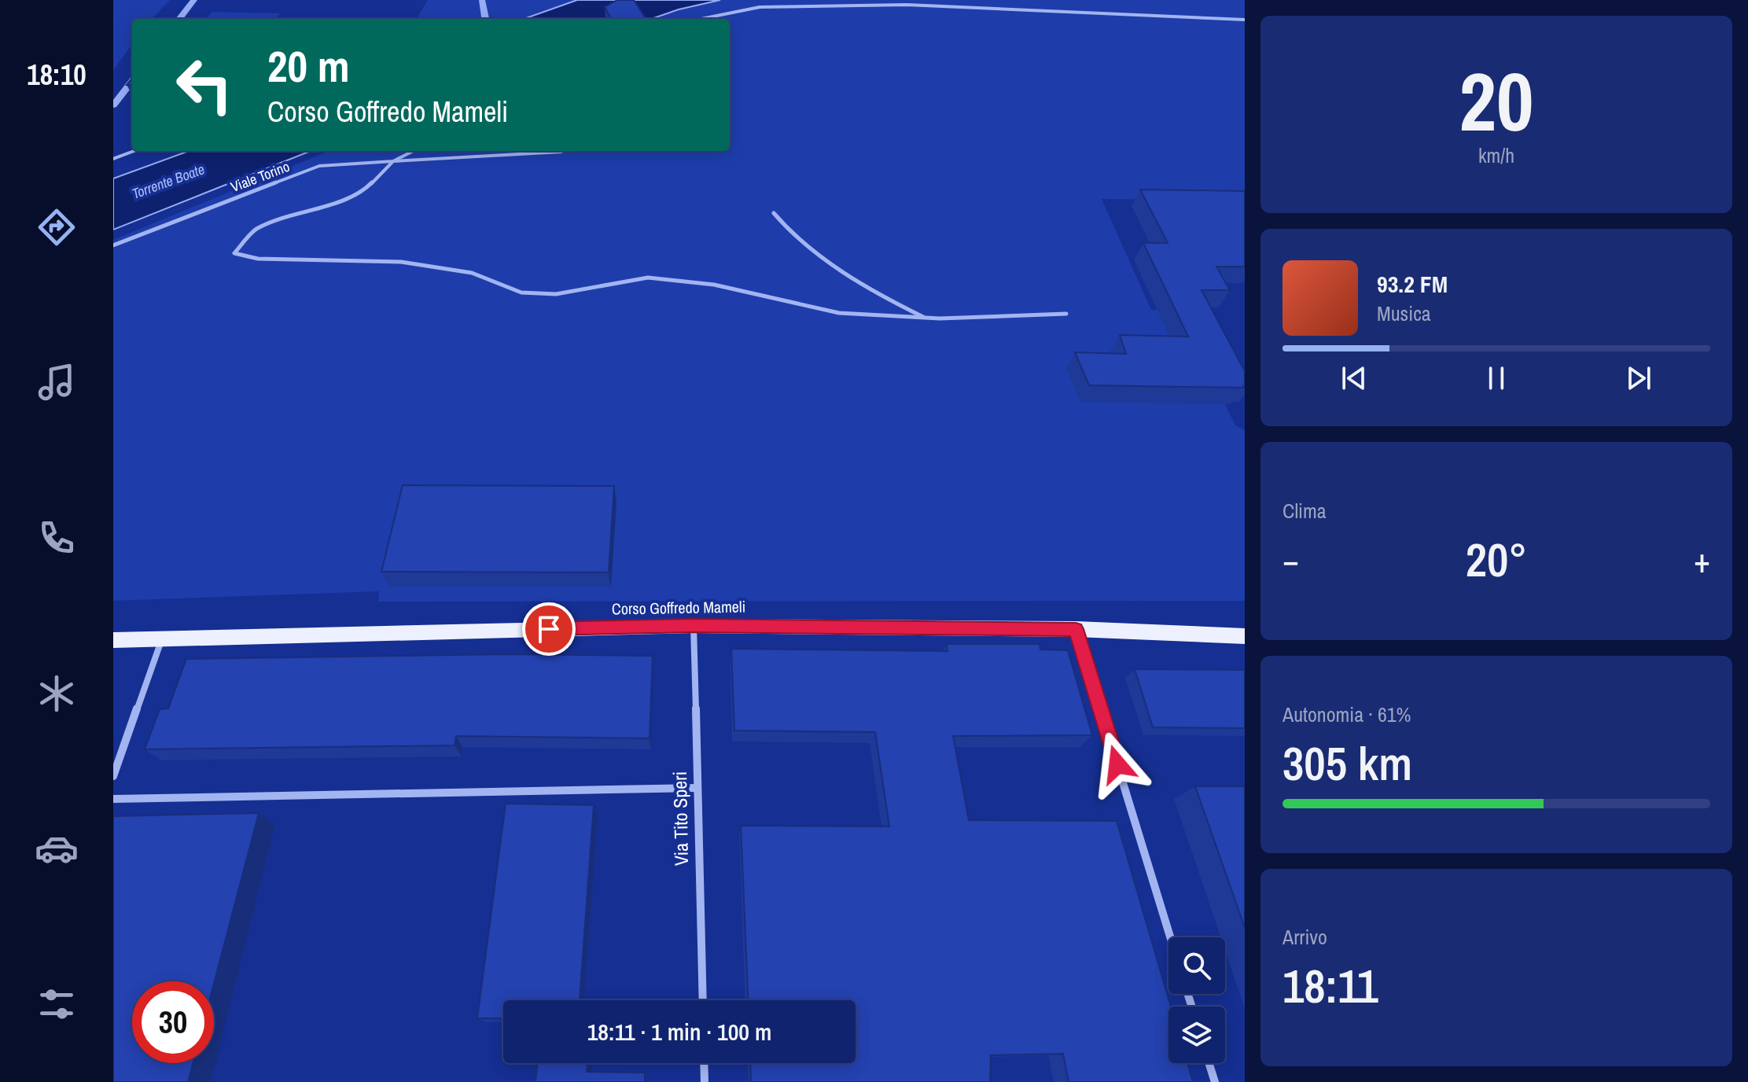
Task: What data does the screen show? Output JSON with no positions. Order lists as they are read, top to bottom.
{
  "streets": {
    "main road": ["Corso Goffredo Mameli"],
    "street": ["Via Tito Speri"],
    "lane": ["Viale Torino"]
  },
  "crossings": [
    ["Corso Goffredo Mameli", "Via Tito Speri"]
  ],
  "water": ["Torrente Boate"],
  "page": {
    "tabs": "18:10",
    "tile": [
      ["20", "km/h"],
      "Clima",
      ["Autonomia · 61%", "305 km"],
      ["Arrivo", "18:11"]
    ],
    "turn": ["20 m", "Corso Goffredo Mameli"],
    "song": ["93.2 FM", "Musica"],
    "heat": ["−", "20°", "+"],
    "limit": "30",
    "trip": "18:11 · 1 min · 100 m"
  }
}
